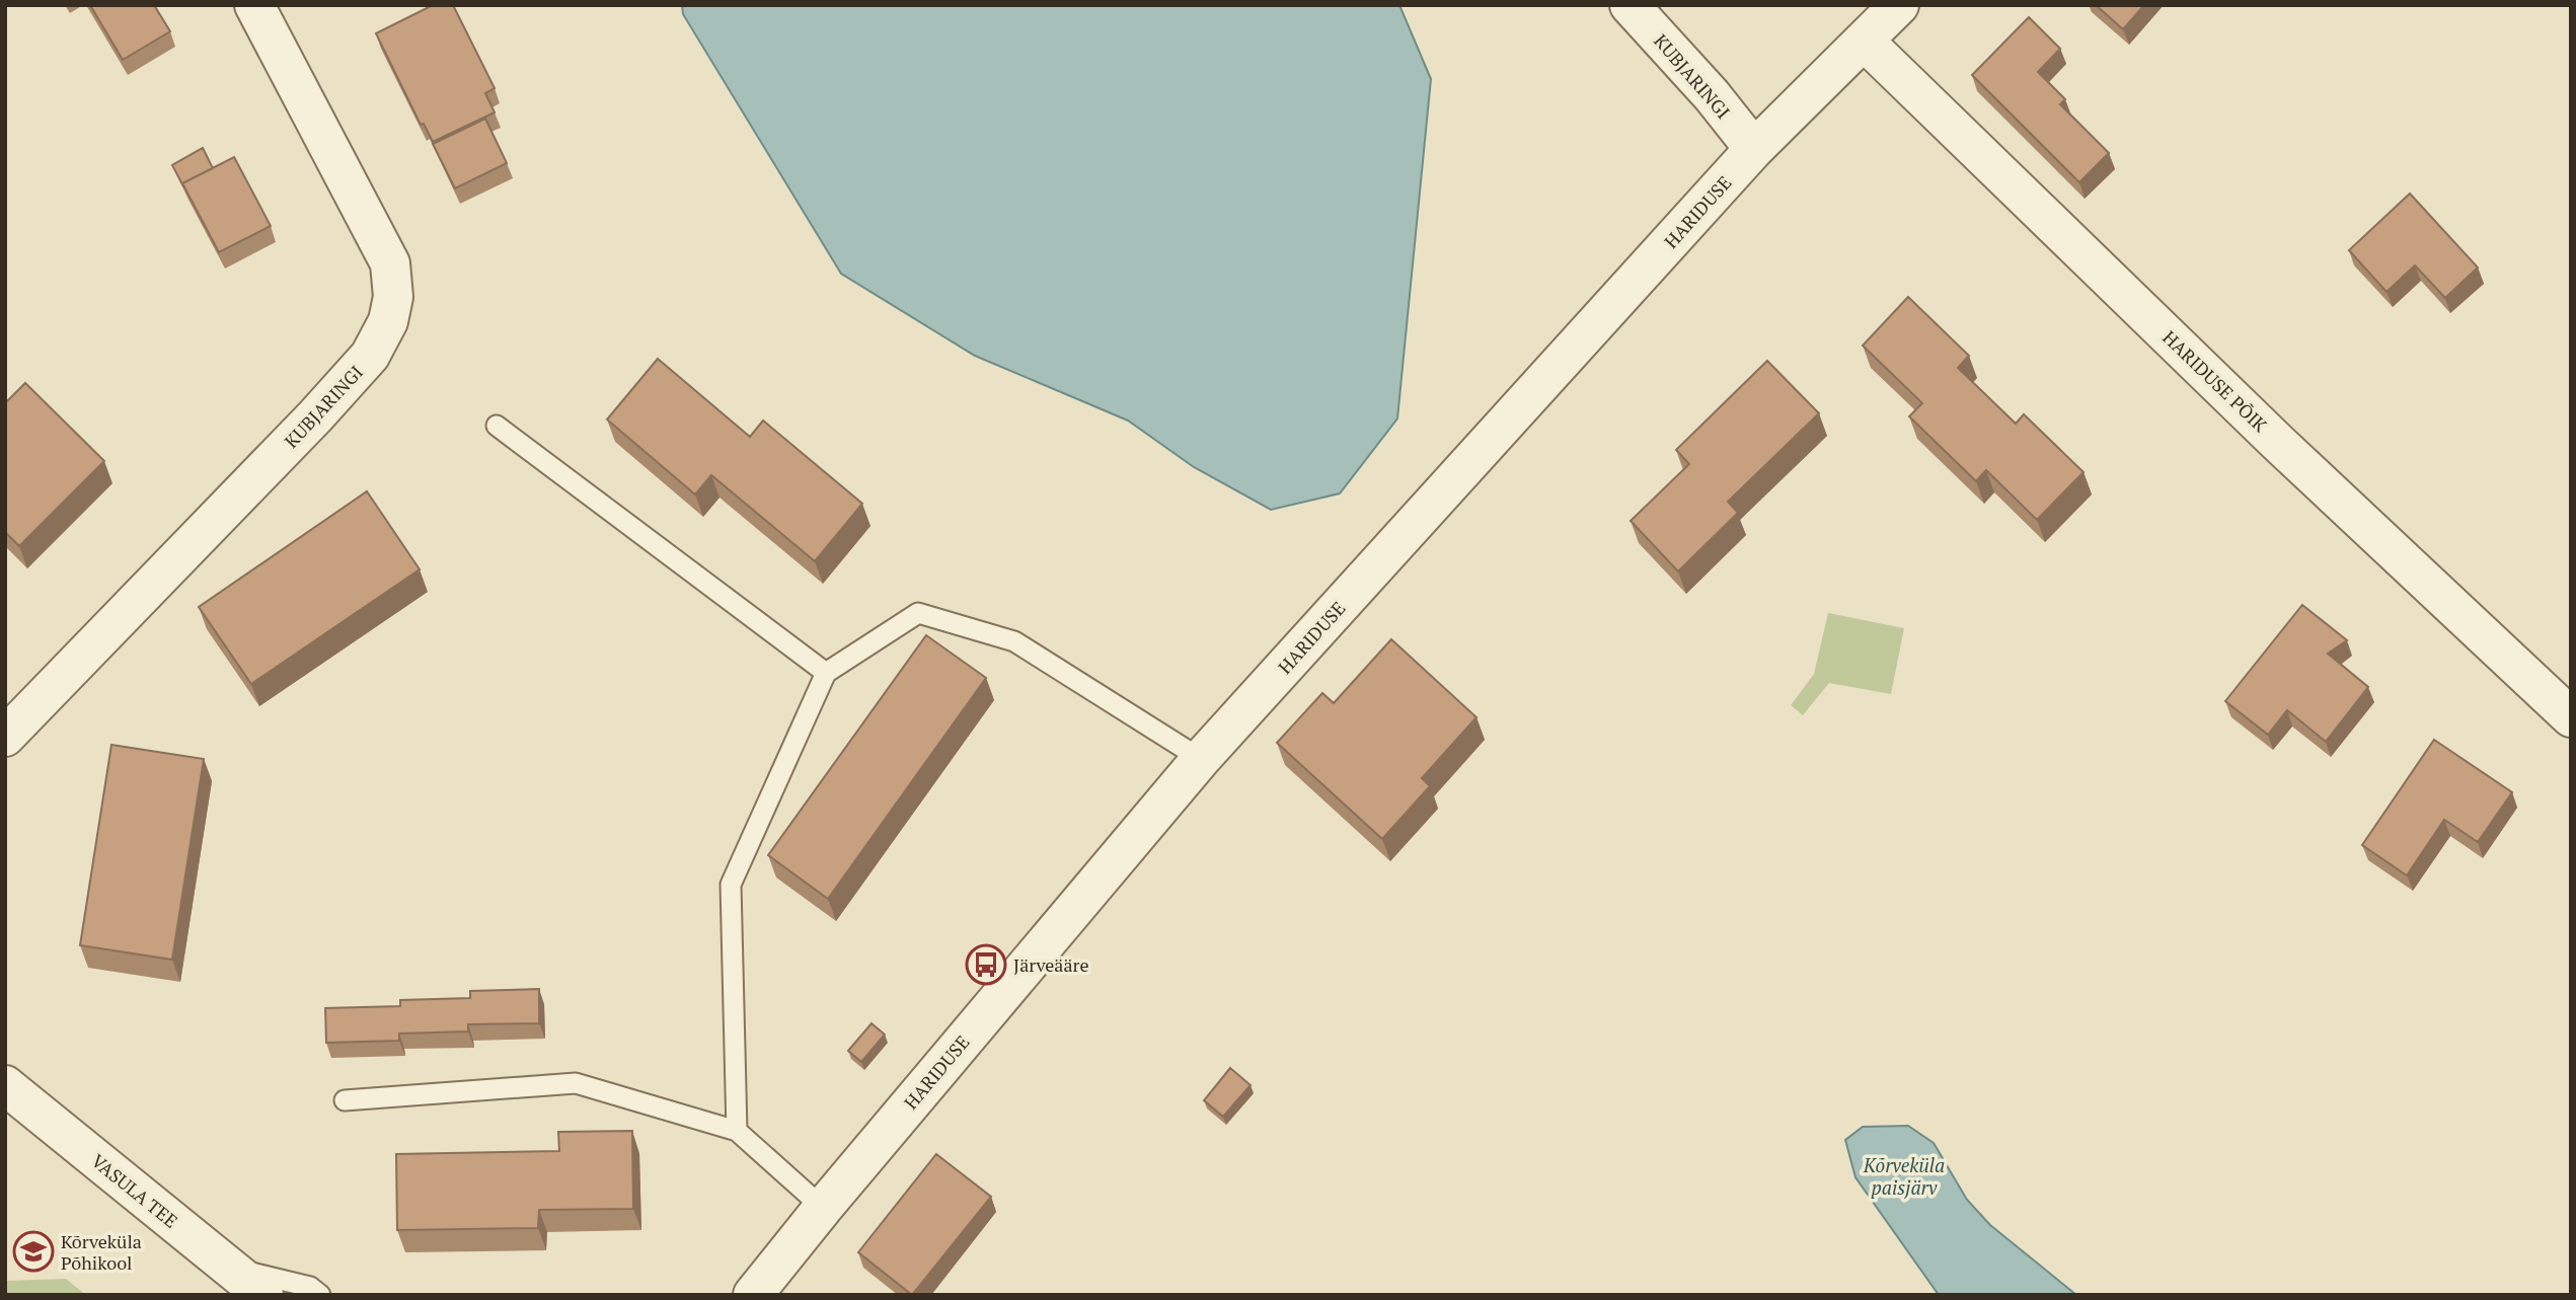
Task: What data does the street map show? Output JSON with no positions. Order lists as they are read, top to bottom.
{
  "streets": {
    "street": [
      "KUBJARINGI",
      "HARIDUSE",
      "HARIDUSE PÕIK",
      "VASULA TEE"
    ]
  },
  "crossings": [
    ["KUBJARINGI", "HARIDUSE"],
    ["HARIDUSE", "HARIDUSE PÕIK"]
  ],
  "water": ["Kõrveküla paisjärv"],
  "places": {
    "bus stop": ["Järveääre"],
    "school or university": ["Kõrveküla Põhikool"]
  }
}
